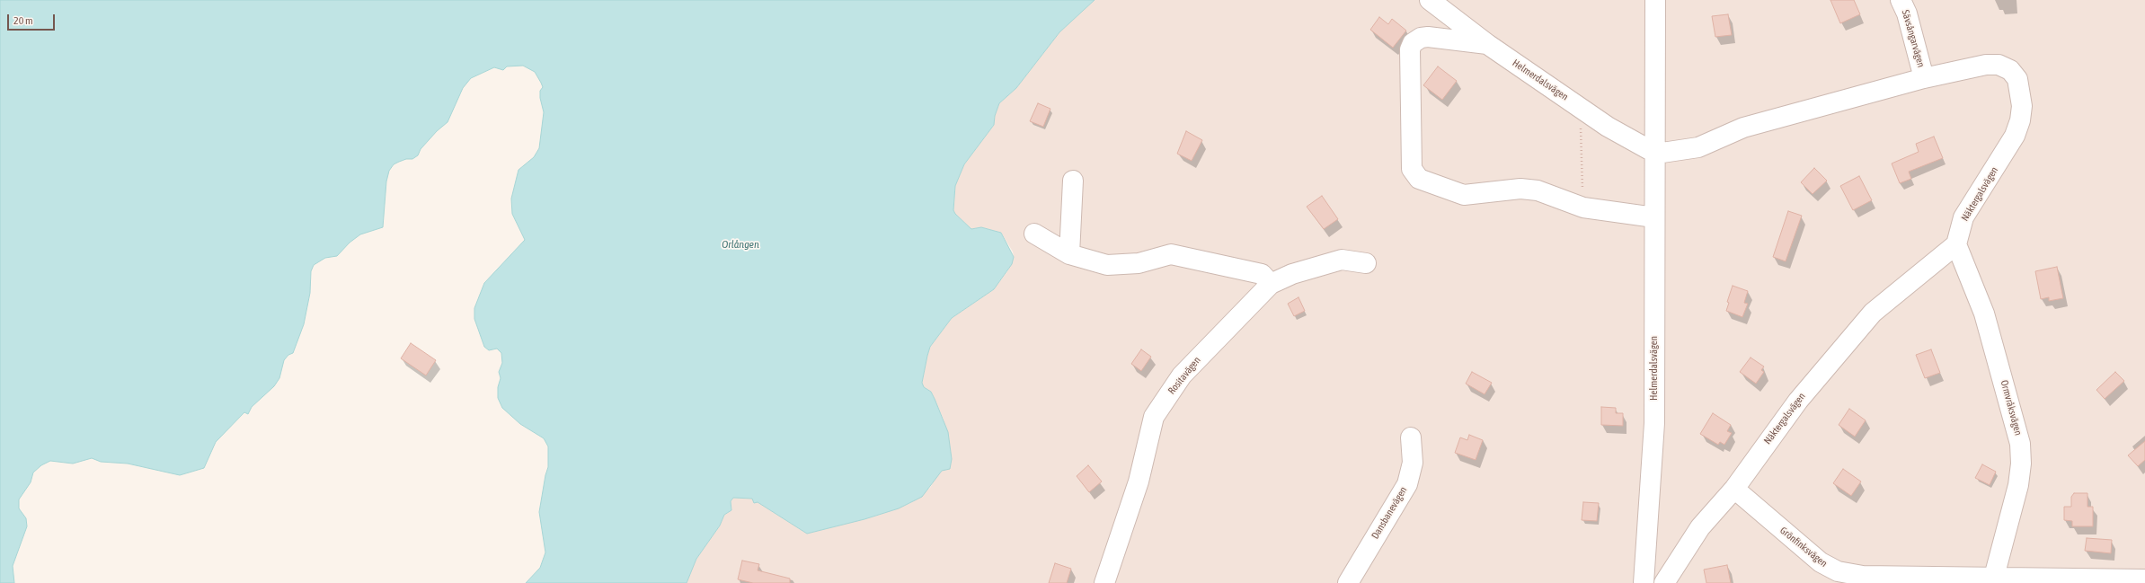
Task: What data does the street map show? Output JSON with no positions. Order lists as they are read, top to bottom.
{
  "streets": {
    "street": [
      "Sävsångarvägen",
      "Helmerdalsvägen",
      "Näktergalsvägen",
      "Rositavägen",
      "Ormvråksvägen",
      "Dansbanevägen",
      "Grönfinksvägen"
    ]
  },
  "crossings": [
    ["Sävsångarvägen", "Näktergalsvägen"],
    ["Helmerdalsvägen", "Näktergalsvägen"],
    ["Näktergalsvägen", "Ormvråksvägen"],
    ["Näktergalsvägen", "Grönfinksvägen"],
    ["Ormvråksvägen", "Grönfinksvägen"]
  ],
  "water": ["Orlången"],
  "scale_bar": "20 m"
}
